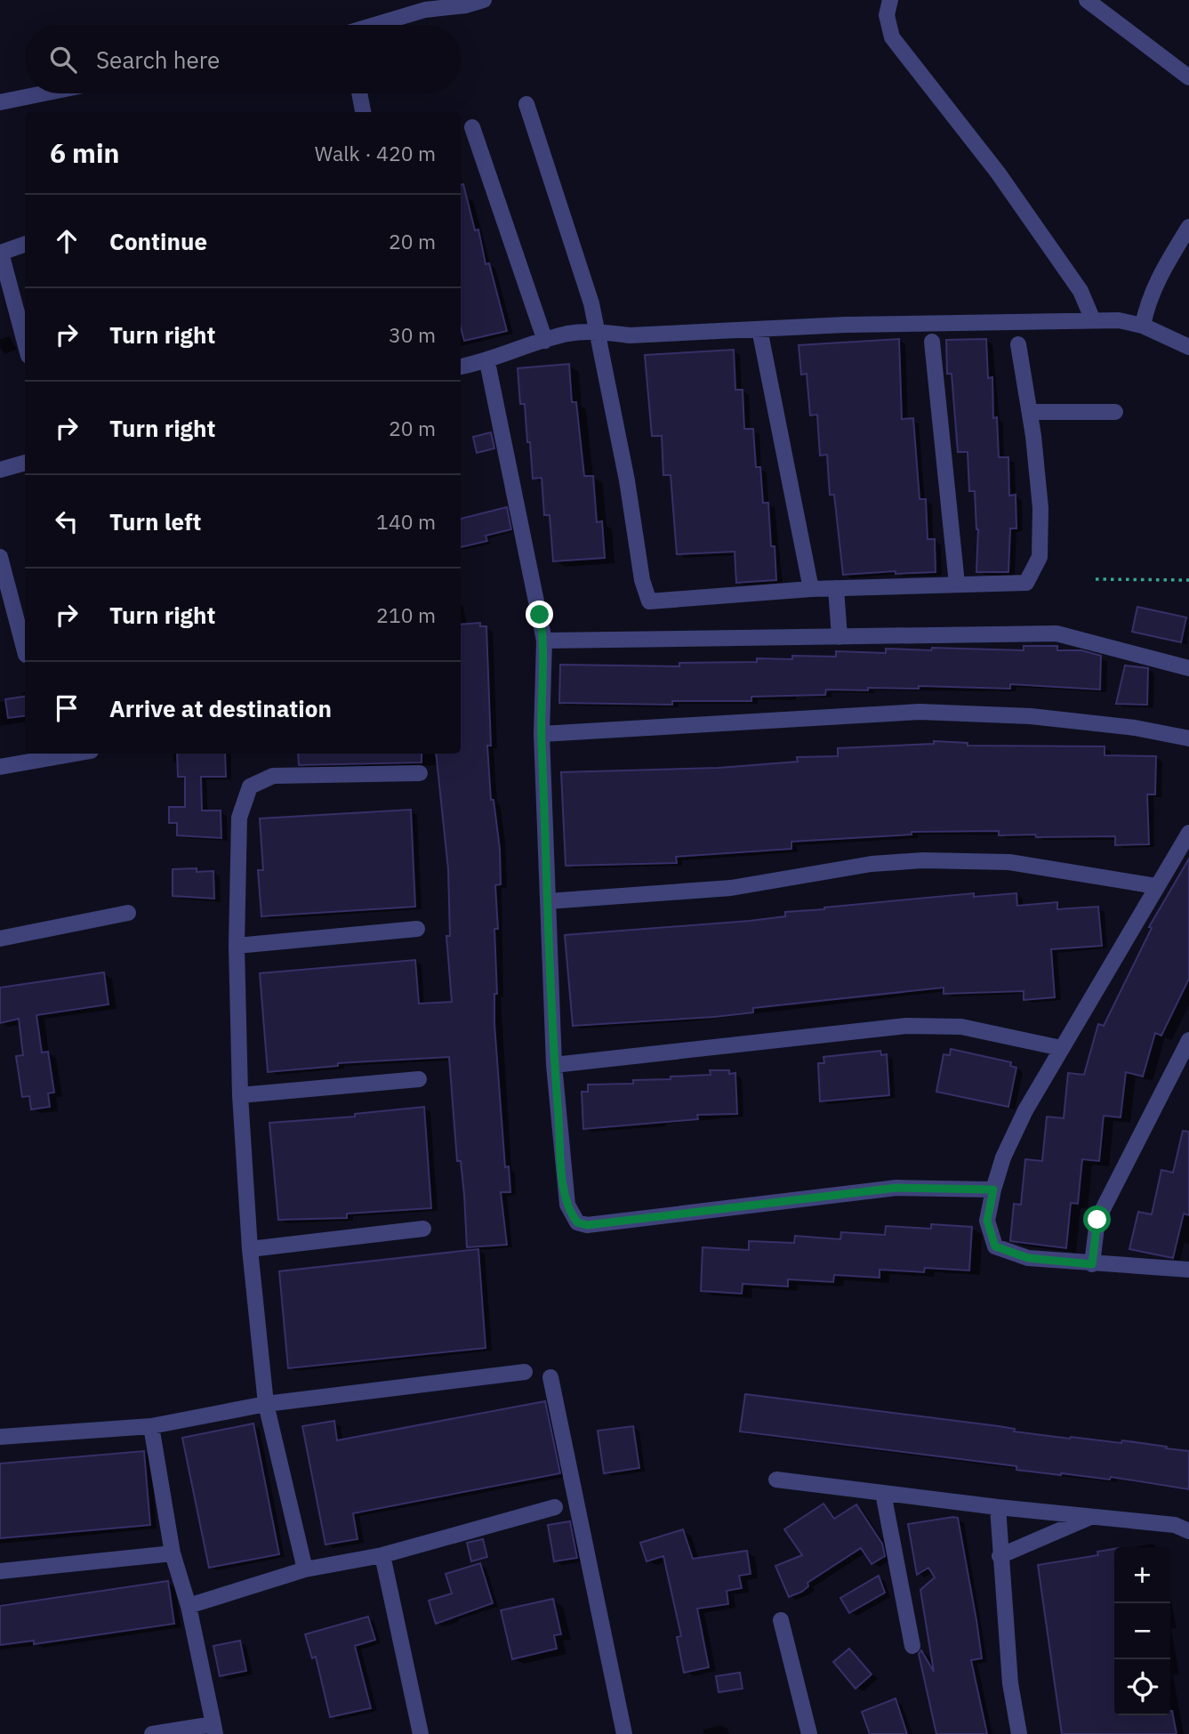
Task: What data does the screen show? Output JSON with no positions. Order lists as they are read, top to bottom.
{
  "page": {
    "search": "Search here",
    "heading": ["6 min", "Walk · 420 m"],
    "list": [
      ["Continue", "20 m"],
      ["Turn right", "30 m"],
      ["Turn right", "20 m"],
      ["Turn left", "140 m"],
      ["Turn right", "210 m"],
      "Arrive at destination"
    ],
    "map_buttons": ["+", "−"]
  }
}
